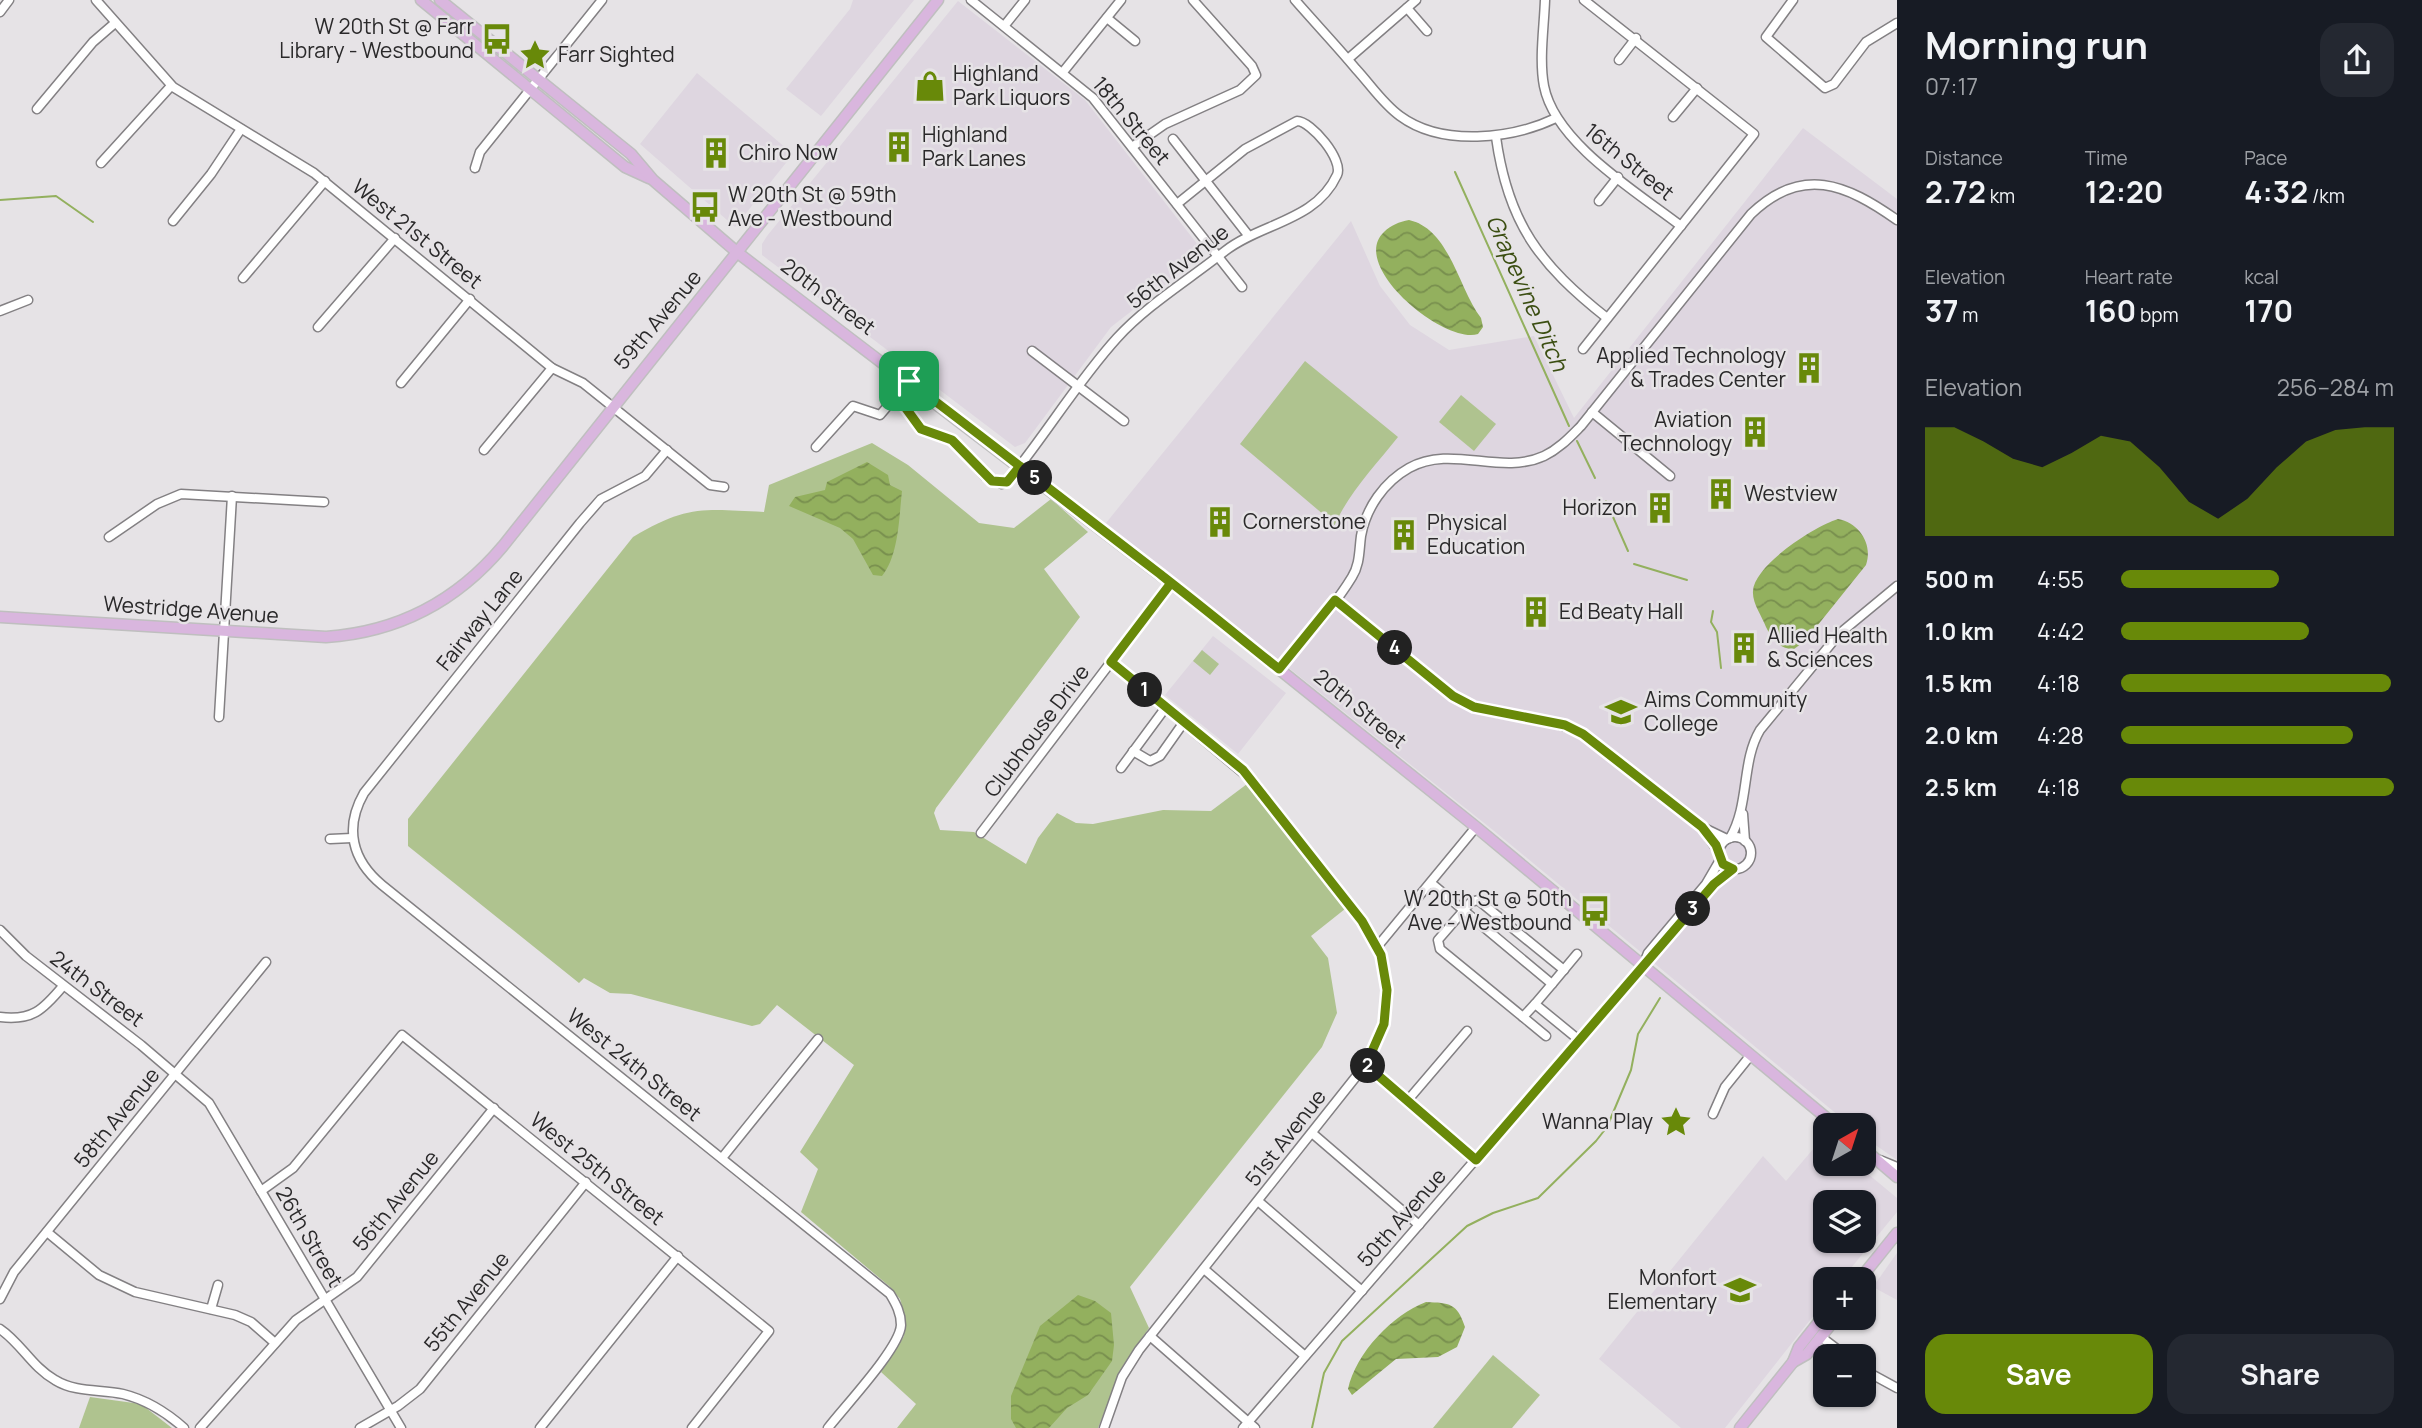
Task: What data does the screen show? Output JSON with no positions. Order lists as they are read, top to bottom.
{
  "streets": {
    "main road": ["20th Street", "59th Avenue", "Westridge Avenue"],
    "street": [
      "18th Street",
      "16th Street",
      "West 21st Street",
      "56th Avenue",
      "Fairway Lane",
      "Clubhouse Drive",
      "24th Street",
      "West 24th Street",
      "58th Avenue",
      "51st Avenue",
      "West 25th Street",
      "50th Avenue",
      "26th Street",
      "55th Avenue"
    ]
  },
  "crossings": [
    ["18th Street", "56th Avenue"],
    ["West 21st Street", "59th Avenue"],
    ["West 21st Street", "Fairway Lane"],
    ["56th Avenue", "20th Street"],
    ["56th Avenue", "West 25th Street"],
    ["56th Avenue", "26th Street"],
    ["20th Street", "59th Avenue"],
    ["20th Street", "Clubhouse Drive"],
    ["20th Street", "50th Avenue"],
    ["59th Avenue", "Westridge Avenue"],
    ["Fairway Lane", "West 24th Street"],
    ["Clubhouse Drive", "51st Avenue"],
    ["24th Street", "58th Avenue"],
    ["24th Street", "26th Street"],
    ["58th Avenue", "26th Street"],
    ["West 25th Street", "26th Street"],
    ["West 25th Street", "55th Avenue"],
    ["26th Street", "55th Avenue"]
  ],
  "water": ["Grapevine Ditch"],
  "places": {
    "bus stop": ["W 20th St @ Farr Library - Westbound", "W 20th St @ 59th Ave - Westbound", "W 20th St @ 50th Ave - Westbound"],
    "place": ["Farr Sighted", "Wanna Play"],
    "shop": ["Highland Park Liquors"],
    "building": [
      "Highland Park Lanes",
      "Chiro Now",
      "Applied Technology & Trades Center",
      "Aviation Technology",
      "Westview",
      "Horizon",
      "Cornerstone",
      "Physical Education",
      "Ed Beaty Hall",
      "Allied Health & Sciences"
    ],
    "school or university": ["Aims Community College", "Monfort Elementary"]
  },
  "north": "top right",
  "page": {
    "heading": ["Morning run", "07:17"],
    "stats": [
      ["Distance", "2.72 km"],
      ["Time", "12:20"],
      ["Pace", "4:32 /km"],
      ["Elevation", "37 m"],
      ["Heart rate", "160 bpm"],
      ["kcal", "170"]
    ],
    "chart": ["Elevation", "256–284 m"],
    "pins": [
      "5",
      "4",
      "1",
      "3",
      "2"
    ],
    "list": [
      {
        "name": "500 m",
        "note": "4:55"
      },
      {
        "name": "1.0 km",
        "note": "4:42"
      },
      {
        "name": "1.5 km",
        "note": "4:18"
      },
      {
        "name": "2.0 km",
        "note": "4:28"
      },
      {
        "name": "2.5 km",
        "note": "4:18"
      }
    ],
    "map_buttons": ["+", "−"],
    "buttons": ["Save", "Share"]
  }
}
